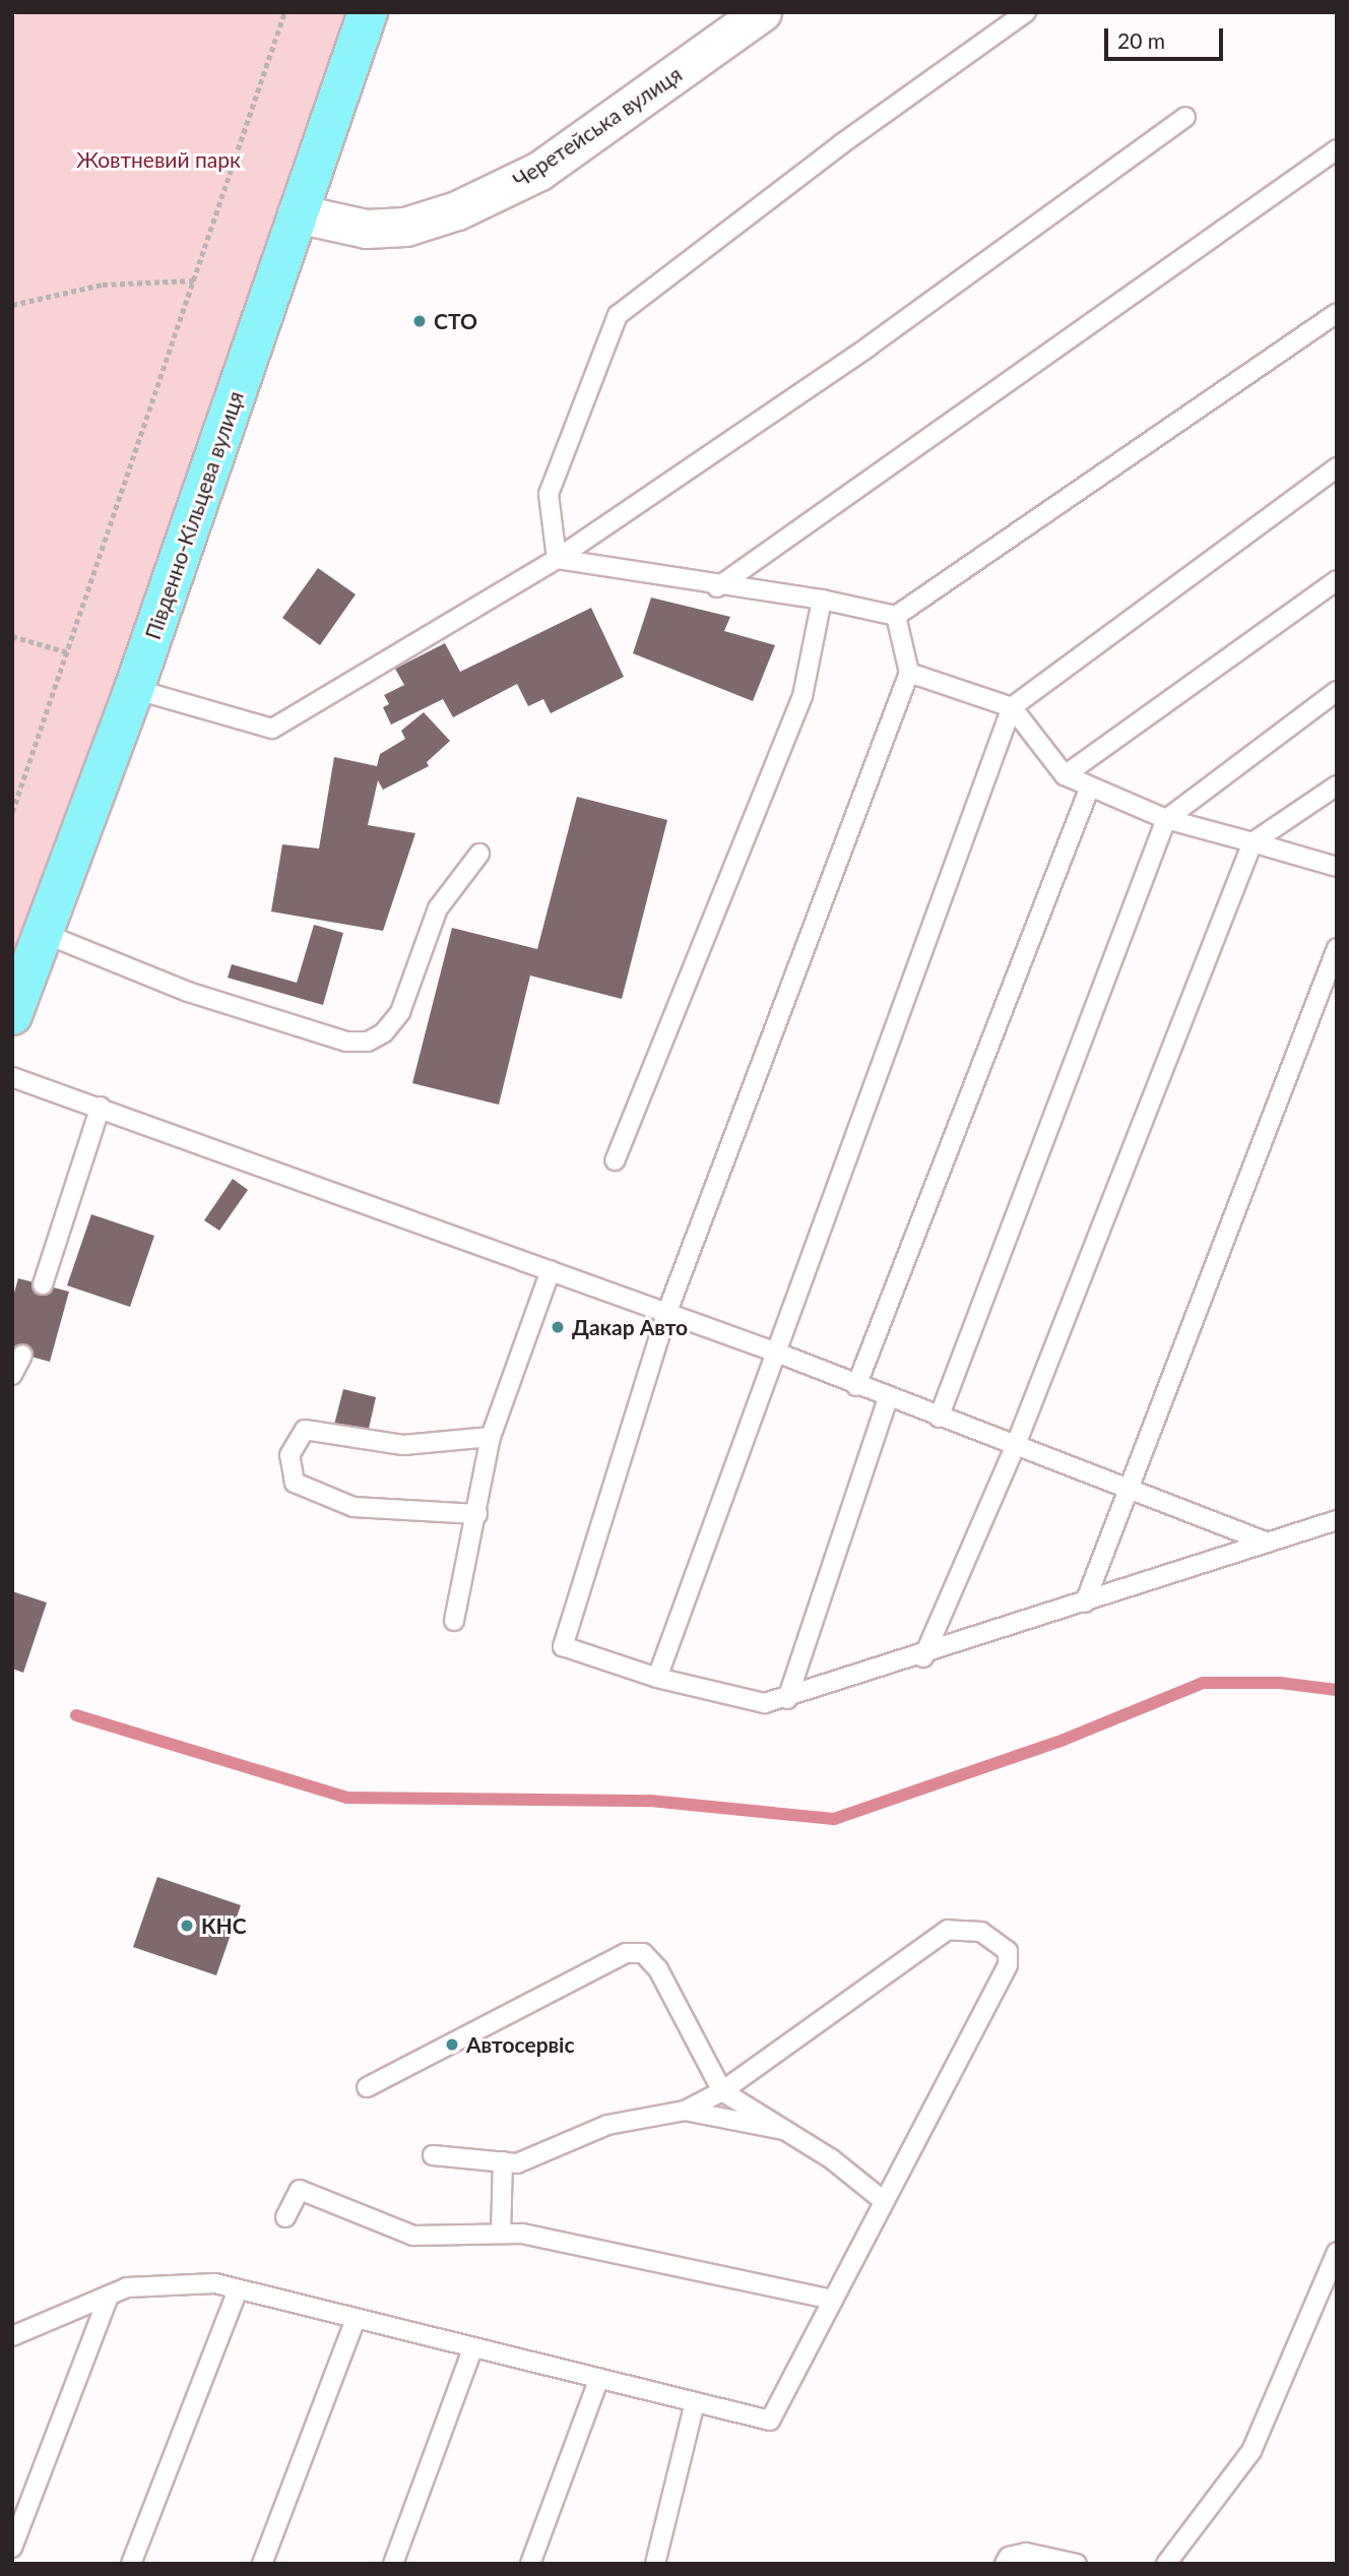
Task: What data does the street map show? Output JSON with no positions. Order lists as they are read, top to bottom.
{
  "streets": {
    "main road": ["Південно-Кільцева вулиця"],
    "street": ["Черетейська вулиця"]
  },
  "crossings": [
    ["Черетейська вулиця", "Південно-Кільцева вулиця"]
  ],
  "parks": ["Жовтневий парк"],
  "places": [
    "СТО",
    "Дакар Авто",
    "КНС",
    "Автосервіс"
  ],
  "scale_bar": "20 m"
}
